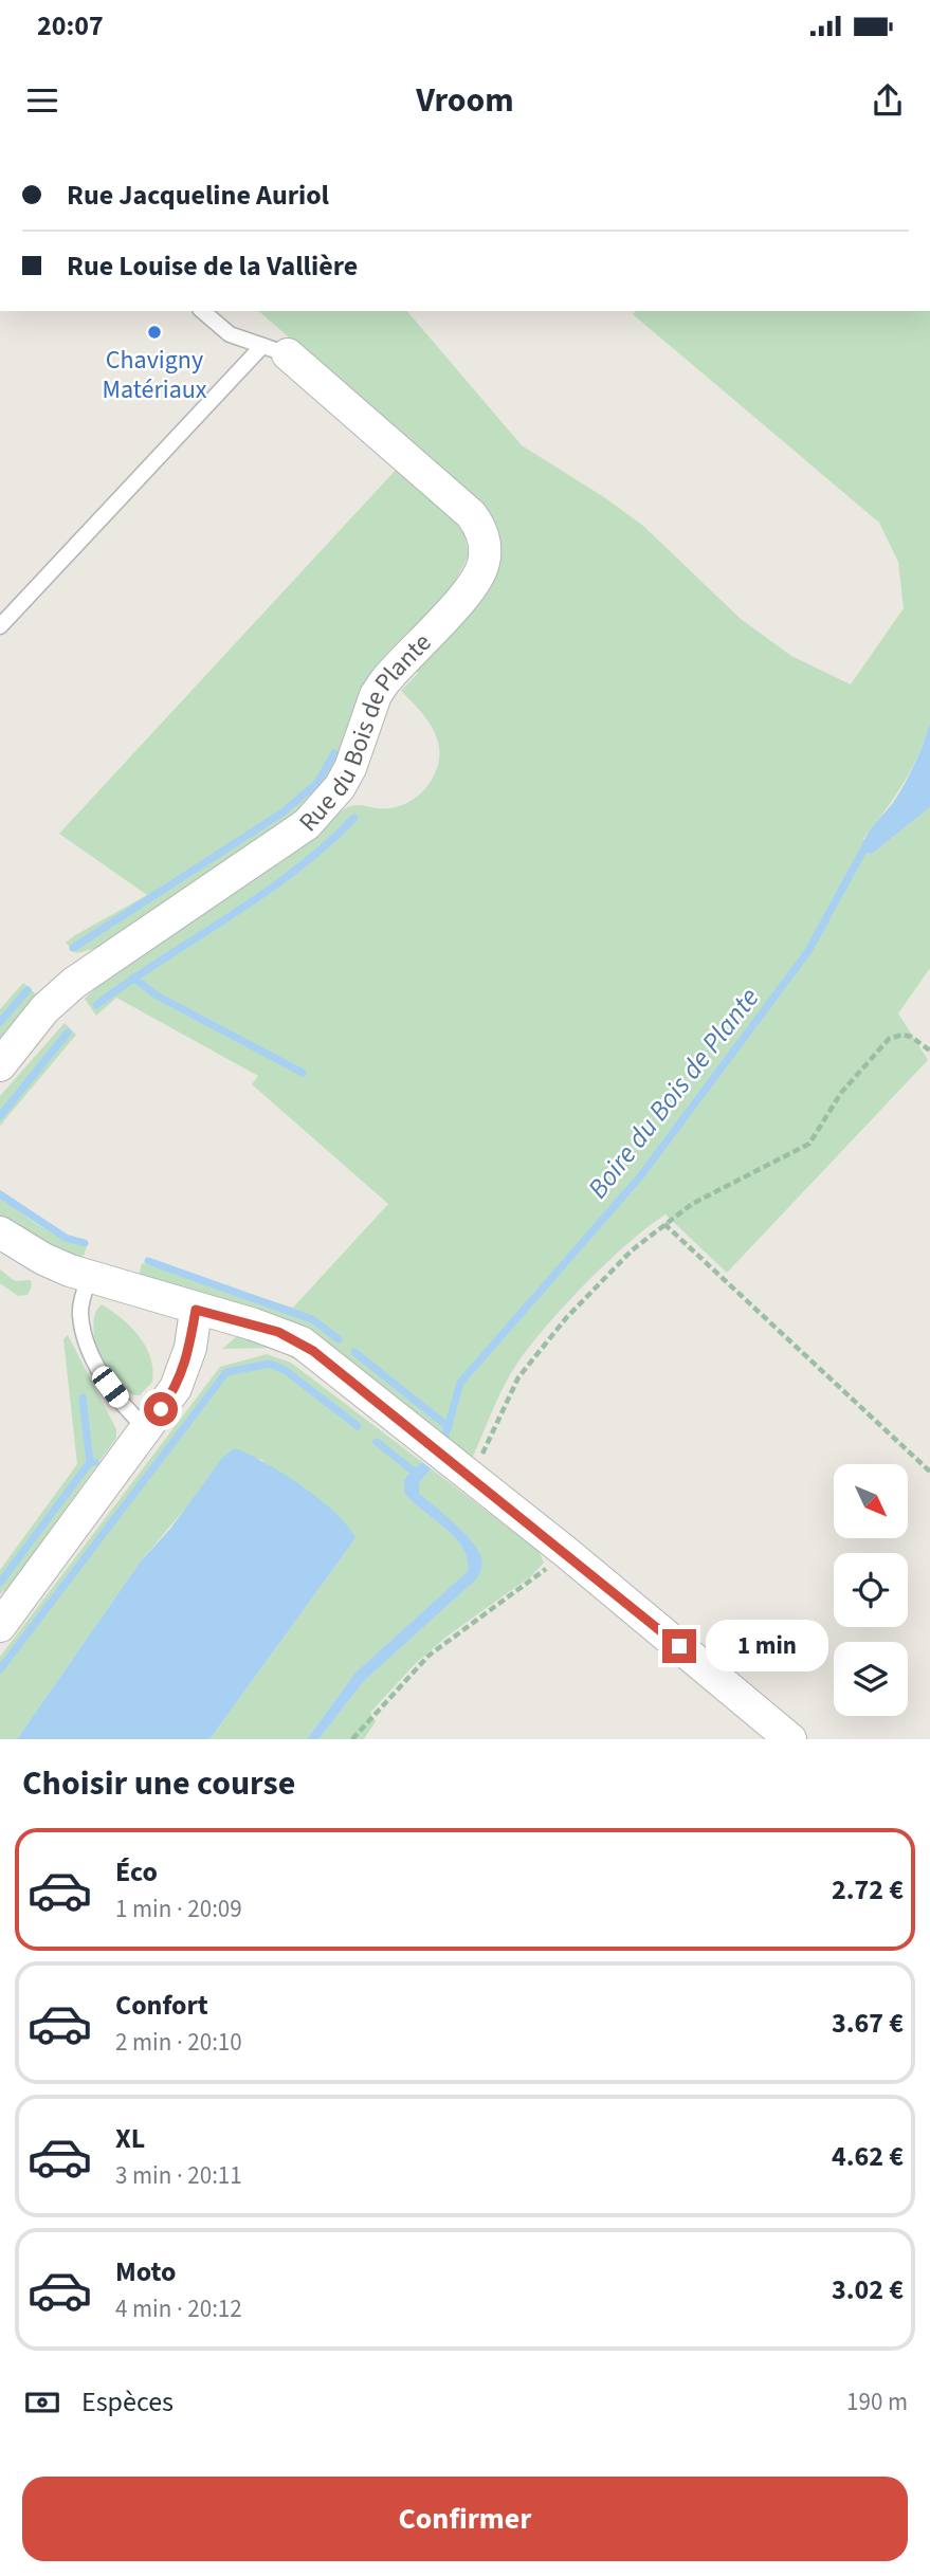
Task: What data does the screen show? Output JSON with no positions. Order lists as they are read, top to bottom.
{
  "streets": {
    "street": ["Rue du Bois de Plante"]
  },
  "water": ["Boire du Bois de Plante"],
  "places": ["Chavigny Matériaux"],
  "north": "bottom right",
  "page": {
    "status": "20:07",
    "header": "Vroom",
    "banner": ["Rue Jacqueline Auriol", "Rue Louise de la Vallière"],
    "bubble": "1 min",
    "heading": "Choisir une course",
    "list": [
      {
        "name": "Éco",
        "note": "1 min · 20:09",
        "value": "2.72 €"
      },
      {
        "name": "Confort",
        "note": "2 min · 20:10",
        "value": "3.67 €"
      },
      {
        "name": "XL",
        "note": "3 min · 20:11",
        "value": "4.62 €"
      },
      {
        "name": "Moto",
        "note": "4 min · 20:12",
        "value": "3.02 €"
      }
    ],
    "pay": ["Espèces", "190 m"],
    "buttons": "Confirmer"
  }
}
